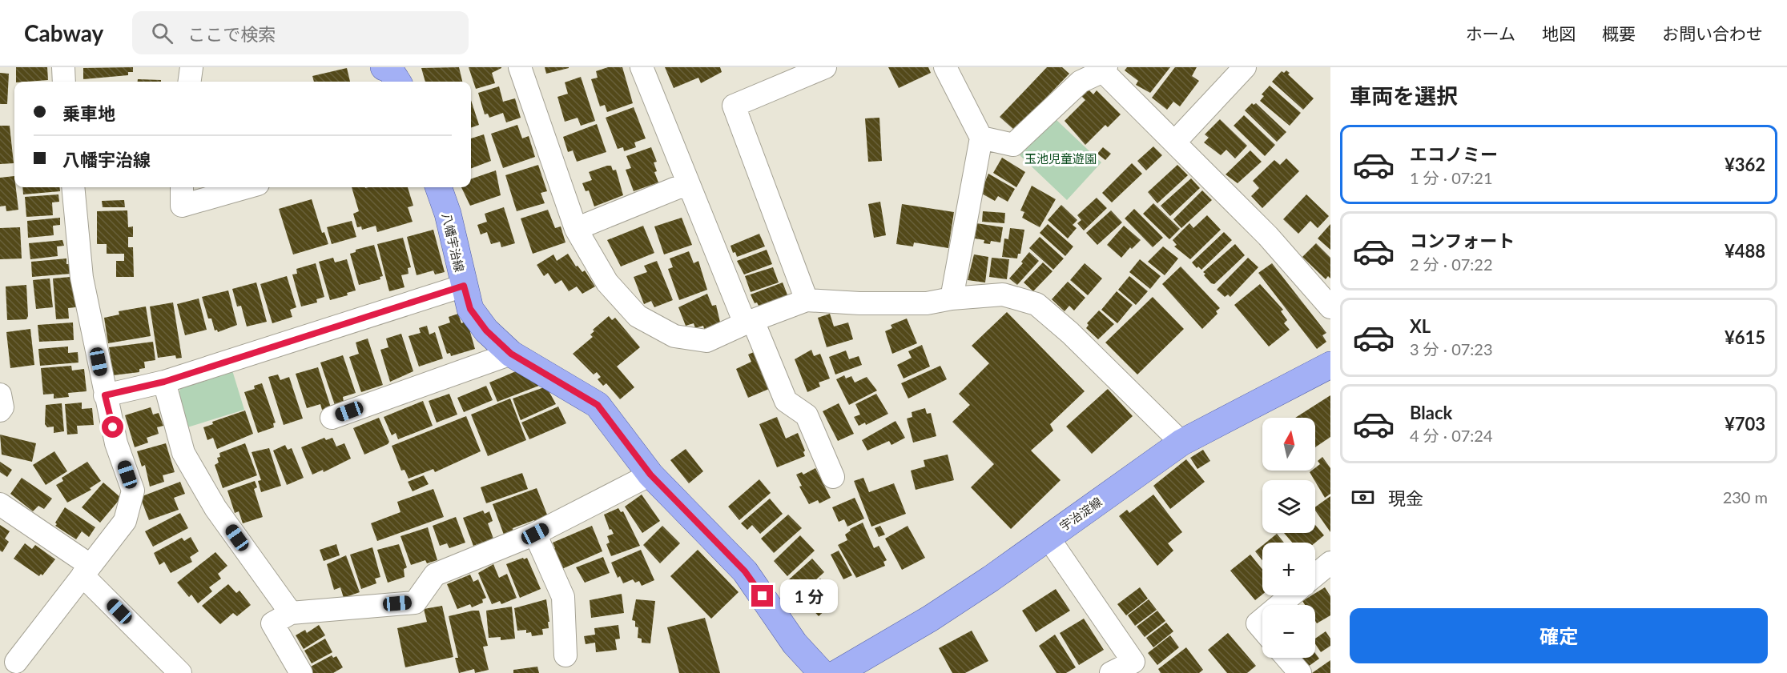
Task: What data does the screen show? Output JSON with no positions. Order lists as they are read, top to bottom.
{
  "streets": {
    "main road": ["八幡宇治線", "宇治淀線"]
  },
  "parks": ["玉池児童遊園"],
  "north": "top",
  "page": {
    "header": "Cabway",
    "search": "ここで検索",
    "nav": [
      "ホーム",
      "地図",
      "概要",
      "お問い合わせ"
    ],
    "heading": "車両を選択",
    "banner": ["乗車地", "八幡宇治線"],
    "list": [
      {
        "name": "エコノミー",
        "note": "1 分 · 07:21",
        "value": "¥362"
      },
      {
        "name": "コンフォート",
        "note": "2 分 · 07:22",
        "value": "¥488"
      },
      {
        "name": "XL",
        "note": "3 分 · 07:23",
        "value": "¥615"
      },
      {
        "name": "Black",
        "note": "4 分 · 07:24",
        "value": "¥703"
      }
    ],
    "map_buttons": ["+", "−"],
    "pay": ["現金", "230 m"],
    "bubble": "1 分",
    "buttons": "確定"
  }
}
